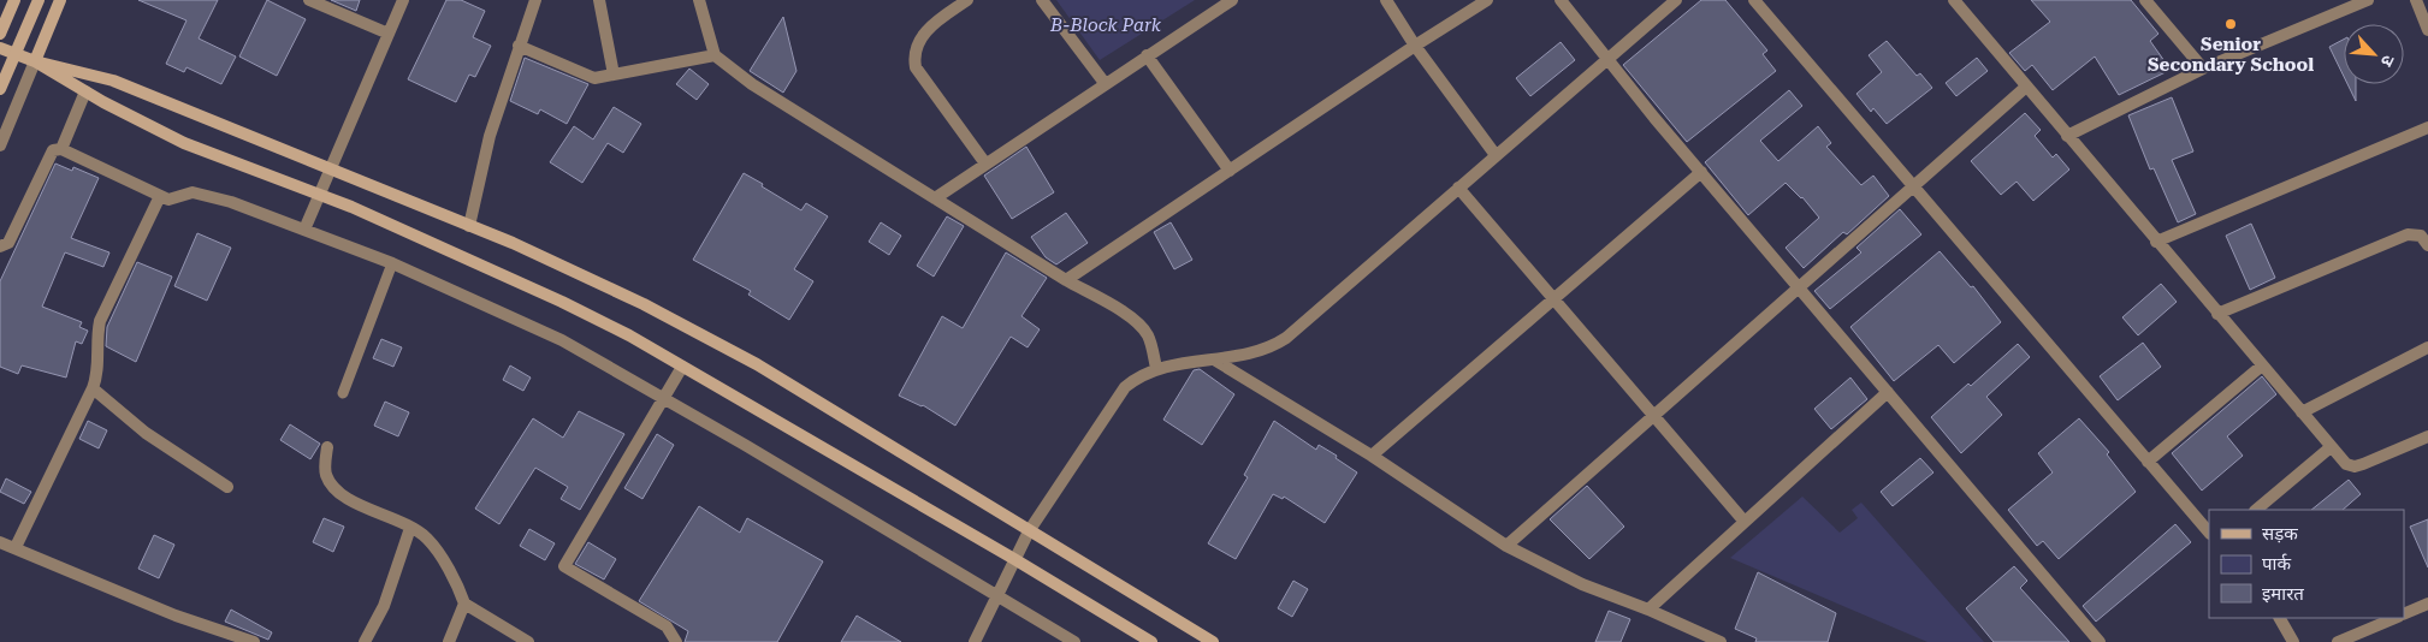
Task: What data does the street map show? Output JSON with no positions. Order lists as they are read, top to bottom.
{
  "parks": ["B-Block Park"],
  "places": ["Senior Secondary School"],
  "legend": ["सड़क", "पार्क", "इमारत"],
  "north": "bottom right"
}
